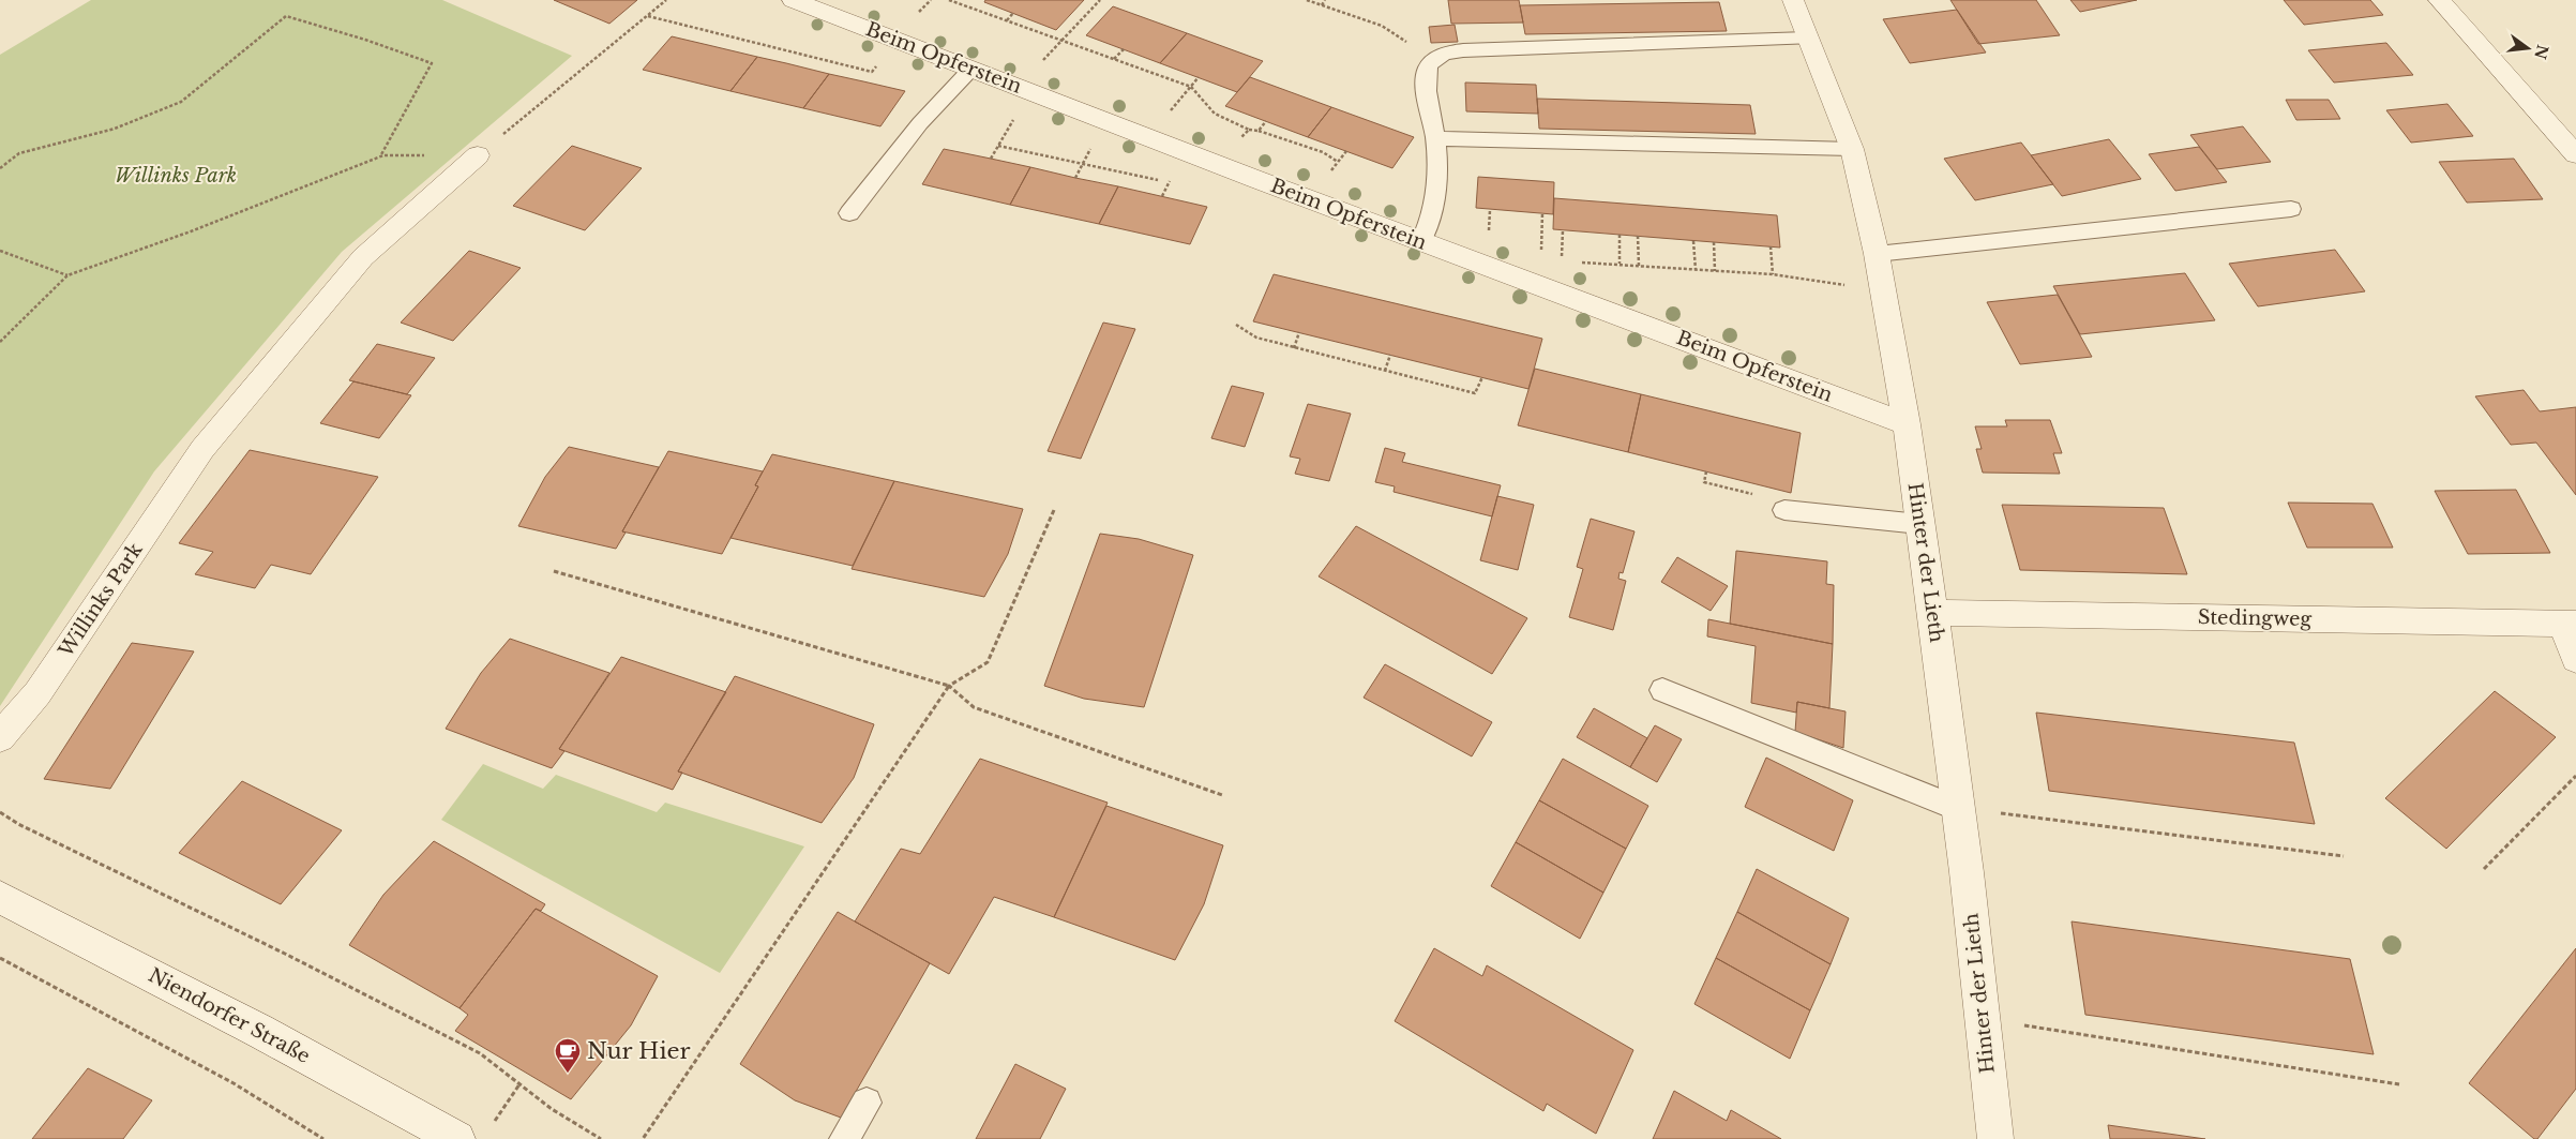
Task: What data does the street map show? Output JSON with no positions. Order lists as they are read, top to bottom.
{
  "streets": {
    "street": [
      "Beim Opferstein",
      "Hinter der Lieth",
      "Willinks Park",
      "Stedingweg",
      "Niendorfer Straße"
    ]
  },
  "crossings": [
    ["Beim Opferstein", "Hinter der Lieth"],
    ["Hinter der Lieth", "Stedingweg"]
  ],
  "parks": ["Willinks Park"],
  "places": {
    "cafe": ["Nur Hier"]
  },
  "north": "right"
}
